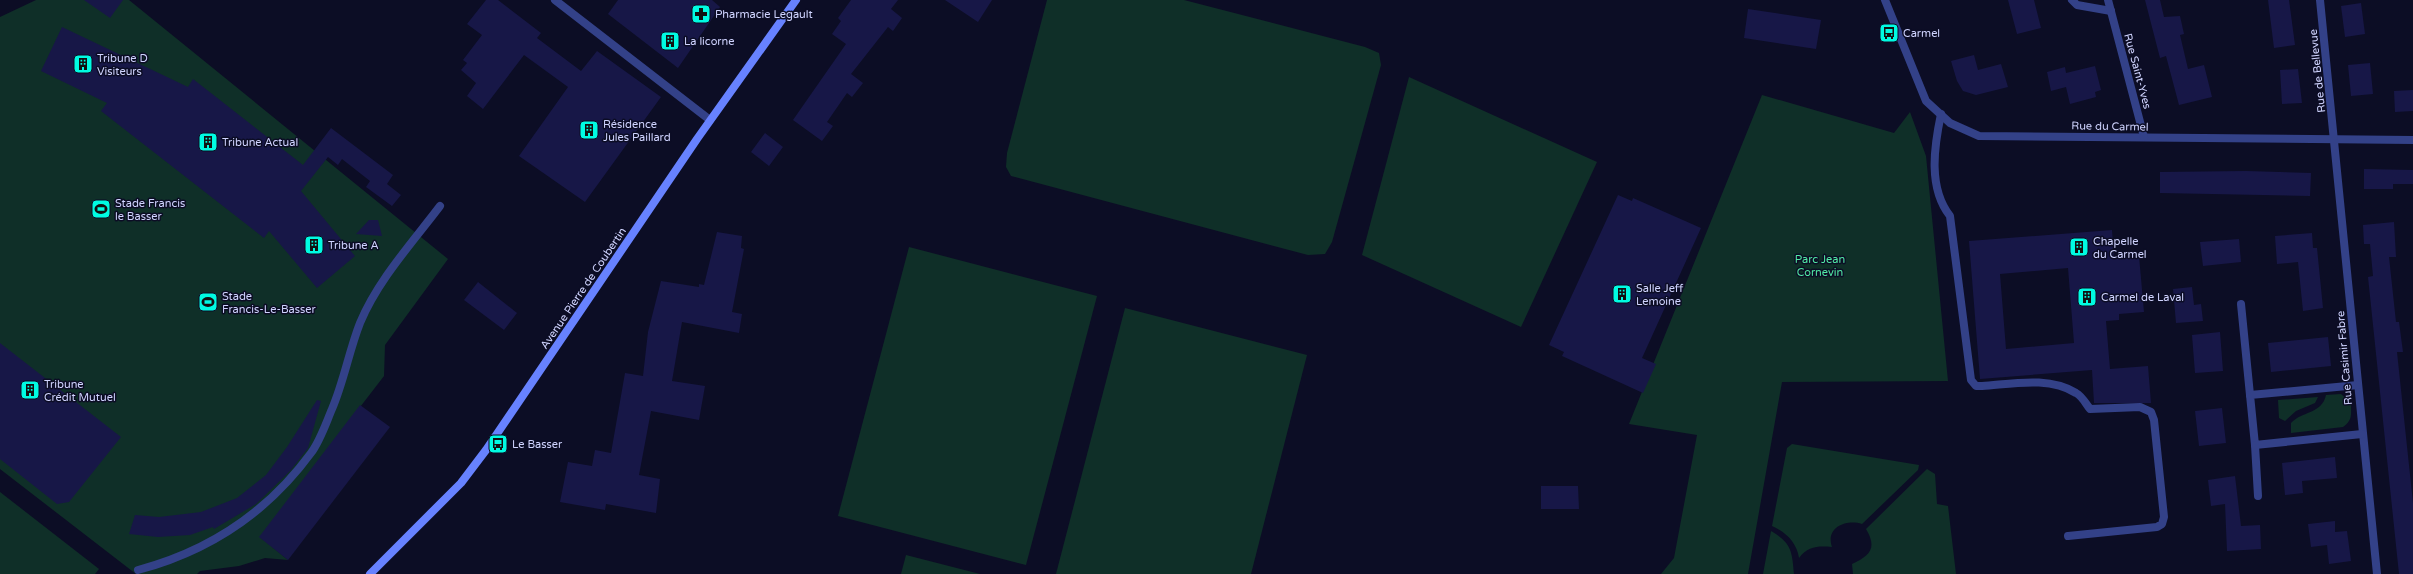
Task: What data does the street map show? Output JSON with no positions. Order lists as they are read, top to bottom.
{
  "streets": {
    "street": [
      "Rue Saint-Yves",
      "Rue de Bellevue",
      "Rue du Carmel",
      "Avenue Pierre de Coubertin",
      "Rue Casimir Fabre"
    ]
  },
  "crossings": [
    ["Rue Saint-Yves", "Rue du Carmel"],
    ["Rue de Bellevue", "Rue du Carmel"],
    ["Rue de Bellevue", "Rue Casimir Fabre"],
    ["Rue du Carmel", "Rue Casimir Fabre"]
  ],
  "parks": ["Parc Jean Cornevin"],
  "places": {
    "pharmacy": ["Pharmacie Legault"],
    "bus stop": ["Carmel", "Le Basser"],
    "building": [
      "La licorne",
      "Tribune D Visiteurs",
      "Résidence Jules Paillard",
      "Tribune Actual",
      "Tribune A",
      "Chapelle du Carmel",
      "Salle Jeff Lemoine",
      "Carmel de Laval",
      "Tribune Crédit Mutuel"
    ],
    "sports": ["Stade Francis le Basser", "Stade Francis-Le-Basser"]
  }
}
